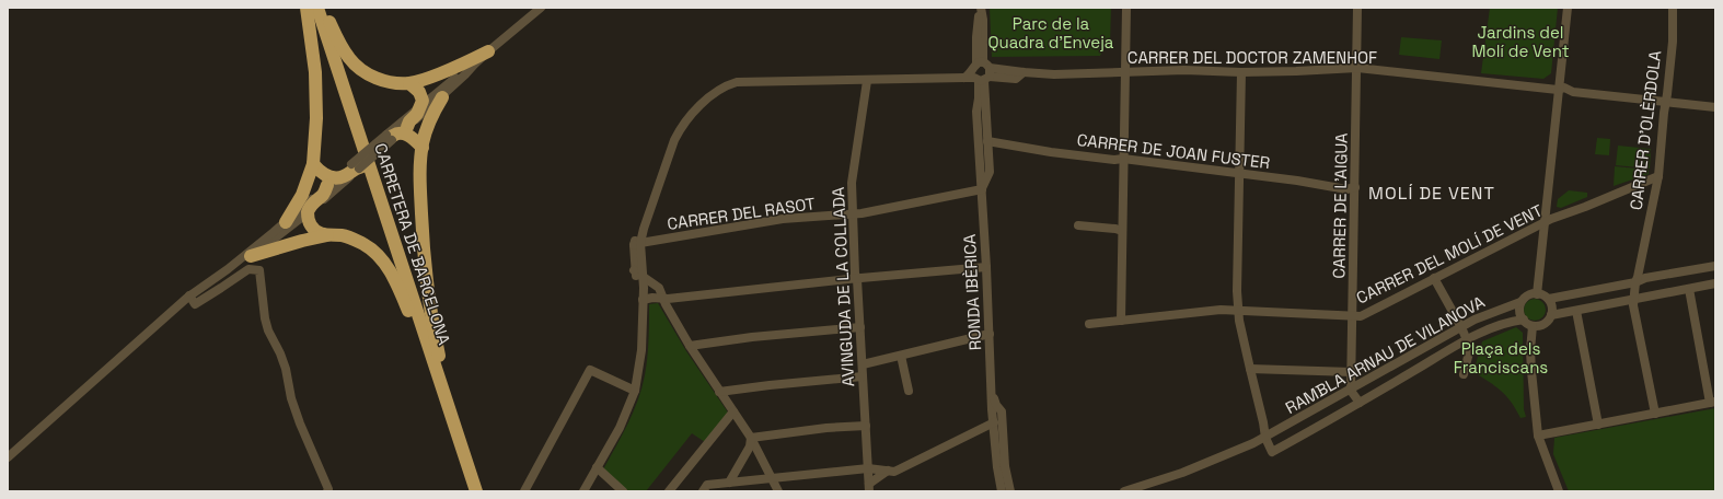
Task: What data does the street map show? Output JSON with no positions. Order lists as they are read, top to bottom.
{
  "streets": {
    "highway": ["CARRETERA DE BARCELONA"],
    "street": [
      "CARRER DEL DOCTOR ZAMENHOF",
      "CARRER D'OLÈRDOLA",
      "CARRER DE JOAN FUSTER",
      "CARRER DE L'AIGUA",
      "CARRER DEL RASOT",
      "CARRER DEL MOLÍ DE VENT",
      "AVINGUDA DE LA COLLADA",
      "RONDA IBÈRICA",
      "RAMBLA ARNAU DE VILANOVA"
    ]
  },
  "crossings": [
    ["CARRER DEL DOCTOR ZAMENHOF", "CARRER D'OLÈRDOLA"],
    ["CARRER DEL DOCTOR ZAMENHOF", "CARRER DE L'AIGUA"],
    ["CARRER DEL DOCTOR ZAMENHOF", "RONDA IBÈRICA"],
    ["CARRER D'OLÈRDOLA", "CARRER DEL MOLÍ DE VENT"],
    ["CARRER DE JOAN FUSTER", "CARRER DE L'AIGUA"],
    ["CARRER DE JOAN FUSTER", "RONDA IBÈRICA"],
    ["CARRER DE L'AIGUA", "CARRER DEL MOLÍ DE VENT"],
    ["CARRER DE L'AIGUA", "RAMBLA ARNAU DE VILANOVA"],
    ["CARRER DEL RASOT", "AVINGUDA DE LA COLLADA"],
    ["CARRER DEL RASOT", "RONDA IBÈRICA"]
  ],
  "districts": ["MOLÍ DE VENT"],
  "parks": ["Parc de la Quadra d'Enveja", "Jardins del Molí de Vent", "Plaça dels Franciscans"]
}
